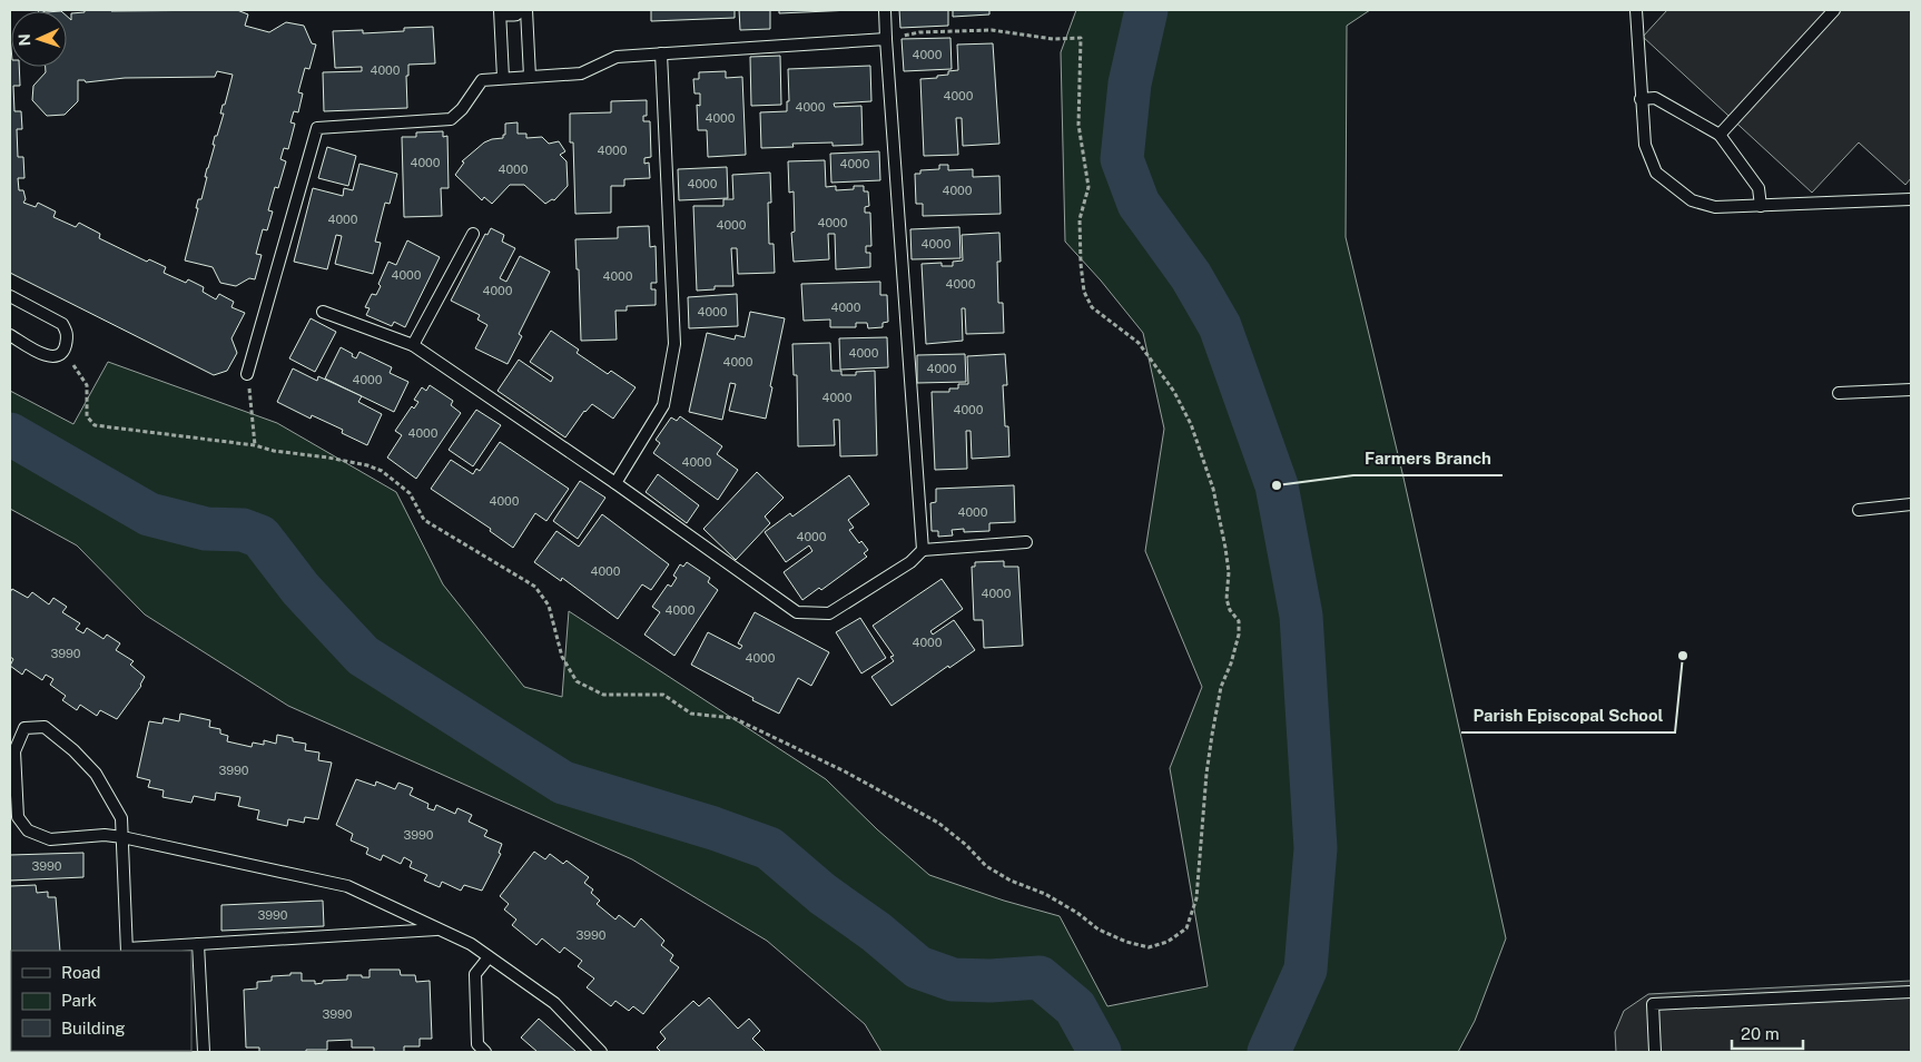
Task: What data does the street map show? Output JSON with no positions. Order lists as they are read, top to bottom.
{
  "places": ["Farmers Branch", "Parish Episcopal School"],
  "house_numbers": [
    "4000",
    "4000",
    "4000",
    "4000",
    "4000",
    "4000",
    "4000",
    "4000",
    "4000",
    "4000",
    "4000",
    "4000",
    "4000",
    "4000",
    "4000",
    "4000",
    "4000",
    "4000",
    "4000",
    "4000",
    "4000",
    "4000",
    "4000",
    "4000",
    "4000",
    "4000",
    "4000",
    "4000",
    "4000",
    "4000",
    "4000",
    "4000",
    "4000",
    "4000",
    "4000",
    "4000",
    "3990",
    "4000",
    "3990",
    "3990",
    "3990",
    "3990",
    "3990",
    "3990"
  ],
  "legend": ["Road", "Park", "Building"],
  "scale_bar": "20 m",
  "north": "left"
}
